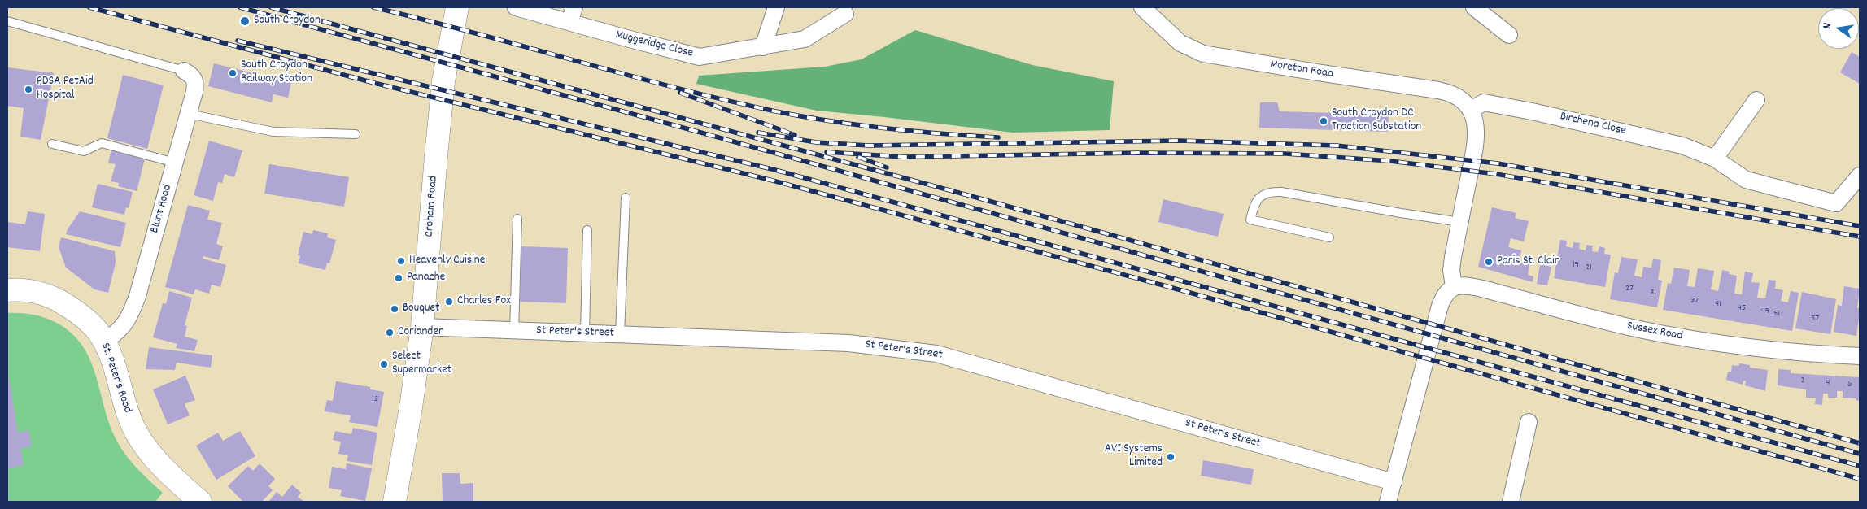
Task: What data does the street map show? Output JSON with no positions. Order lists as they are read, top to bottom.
{
  "streets": {
    "main road": ["Croham Road", "St. Peter's Road"],
    "street": [
      "Muggeridge Close",
      "Moreton Road",
      "Birchend Close",
      "Blunt Road",
      "Sussex Road",
      "St Peter's Street"
    ]
  },
  "crossings": [
    ["Moreton Road", "Birchend Close"],
    ["Croham Road", "St Peter's Street"],
    ["Blunt Road", "St. Peter's Road"]
  ],
  "places": [
    "South Croydon",
    "South Croydon Railway Station",
    "PDSA PetAid Hospital",
    "South Croydon DC Traction Substation",
    "Heavenly Cuisine",
    "Paris St. Clair",
    "Panache",
    "Charles Fox",
    "Bouquet",
    "Coriander",
    "Select Supermarket",
    "AVI Systems Limited"
  ],
  "house_numbers": [
    "19",
    "21",
    "27",
    "31",
    "37",
    "41",
    "45",
    "49",
    "51",
    "57",
    "2",
    "4",
    "6",
    "13"
  ],
  "north": "left"
}
